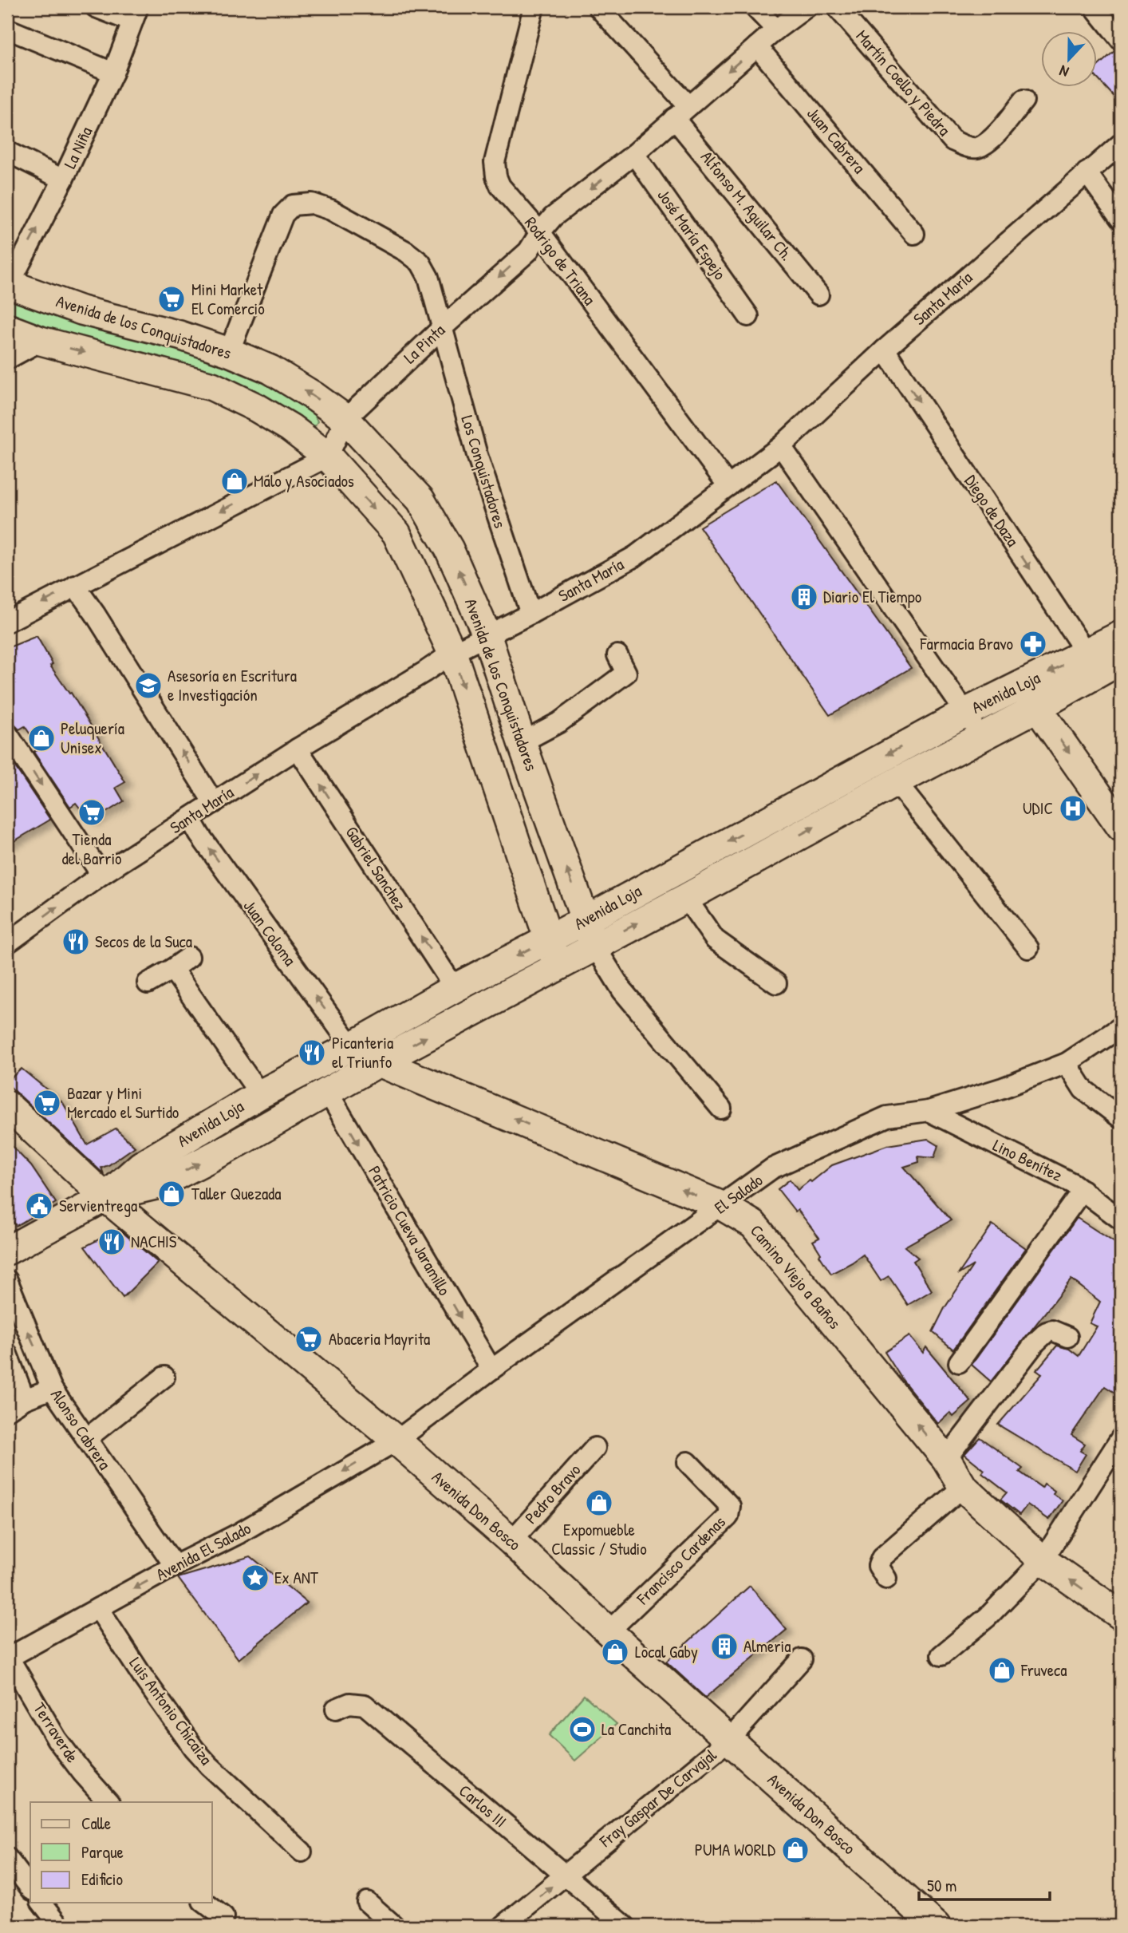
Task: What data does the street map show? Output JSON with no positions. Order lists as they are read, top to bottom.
{
  "streets": {
    "main road": [
      "Avenida de los Conquistadores",
      "Avenida Loja",
      "Camino Viejo a Baños",
      "Avenida Don Bosco"
    ],
    "street": [
      "Martín Coello y Piedra",
      "Juan Cabrera",
      "La Niña",
      "Alfonso M. Aguilar Ch.",
      "José María Espejo",
      "Rodrigo de Triana",
      "Santa María",
      "La Pinta",
      "Los Conquistadores",
      "Diego de Daza",
      "Gabriel Sanchez",
      "Juan Coloma",
      "Lino Benítez",
      "El Salado",
      "Patricio Cueva Jaramillo",
      "Alonso Cabrera",
      "Pedro Bravo",
      "Avenida El Salado",
      "Francisco Cardenas",
      "Luis Antonio Chicaiza",
      "Terraverde",
      "Fray Gaspar De Carvajal",
      "Carlos III"
    ]
  },
  "crossings": [
    ["Juan Cabrera", "La Pinta"],
    ["La Niña", "Avenida de los Conquistadores"],
    ["Alfonso M. Aguilar Ch.", "La Pinta"],
    ["José María Espejo", "La Pinta"],
    ["Rodrigo de Triana", "Santa María"],
    ["Rodrigo de Triana", "La Pinta"],
    ["Santa María", "Avenida de los Conquistadores"],
    ["Santa María", "Los Conquistadores"],
    ["Santa María", "Diego de Daza"],
    ["Santa María", "Gabriel Sanchez"],
    ["Santa María", "Juan Coloma"],
    ["Avenida de los Conquistadores", "La Pinta"],
    ["Avenida de los Conquistadores", "Los Conquistadores"],
    ["Avenida de los Conquistadores", "Avenida Loja"],
    ["La Pinta", "Los Conquistadores"],
    ["Diego de Daza", "Avenida Loja"],
    ["Avenida Loja", "Gabriel Sanchez"],
    ["Avenida Loja", "Juan Coloma"],
    ["Avenida Loja", "Patricio Cueva Jaramillo"],
    ["Avenida Loja", "Camino Viejo a Baños"],
    ["Avenida Loja", "Avenida Don Bosco"],
    ["Juan Coloma", "Camino Viejo a Baños"],
    ["Lino Benítez", "El Salado"],
    ["El Salado", "Patricio Cueva Jaramillo"],
    ["El Salado", "Camino Viejo a Baños"],
    ["El Salado", "Avenida Don Bosco"],
    ["El Salado", "Avenida El Salado"],
    ["Alonso Cabrera", "Avenida El Salado"],
    ["Pedro Bravo", "Avenida Don Bosco"],
    ["Avenida Don Bosco", "Avenida El Salado"],
    ["Avenida Don Bosco", "Francisco Cardenas"],
    ["Avenida Don Bosco", "Fray Gaspar De Carvajal"],
    ["Avenida El Salado", "Luis Antonio Chicaiza"],
    ["Avenida El Salado", "Terraverde"],
    ["Fray Gaspar De Carvajal", "Carlos III"]
  ],
  "one_way": [
    "La Niña",
    "La Pinta",
    "Gabriel Sanchez",
    "Patricio Cueva Jaramillo",
    "Camino Viejo a Baños",
    "Avenida El Salado"
  ],
  "places": {
    "supermarket": [
      "Mini Market El Comercio",
      "Tienda del Barrio",
      "Bazar y Mini Mercado el Surtido",
      "Abaceria Mayrita"
    ],
    "shop": [
      "Malo y Asociados",
      "Peluquería Unisex",
      "Taller Quezada",
      "Expomueble Classic / Studio",
      "Local Gaby",
      "Fruveca",
      "PUMA WORLD"
    ],
    "building": ["Diario El Tiempo", "Almeria"],
    "pharmacy": ["Farmacia Bravo"],
    "school or university": ["Asesoría en Escritura e Investigación"],
    "hospital": ["UDIC"],
    "restaurant": ["Secos de la Suca", "Picanteria el Triunfo", "NACHIS"],
    "public building": ["Servientrega"],
    "place": ["Ex ANT"],
    "sports": ["La Canchita"]
  },
  "legend": ["Calle", "Parque", "Edificio"],
  "scale_bar": "50 m",
  "north": "bottom"
}
